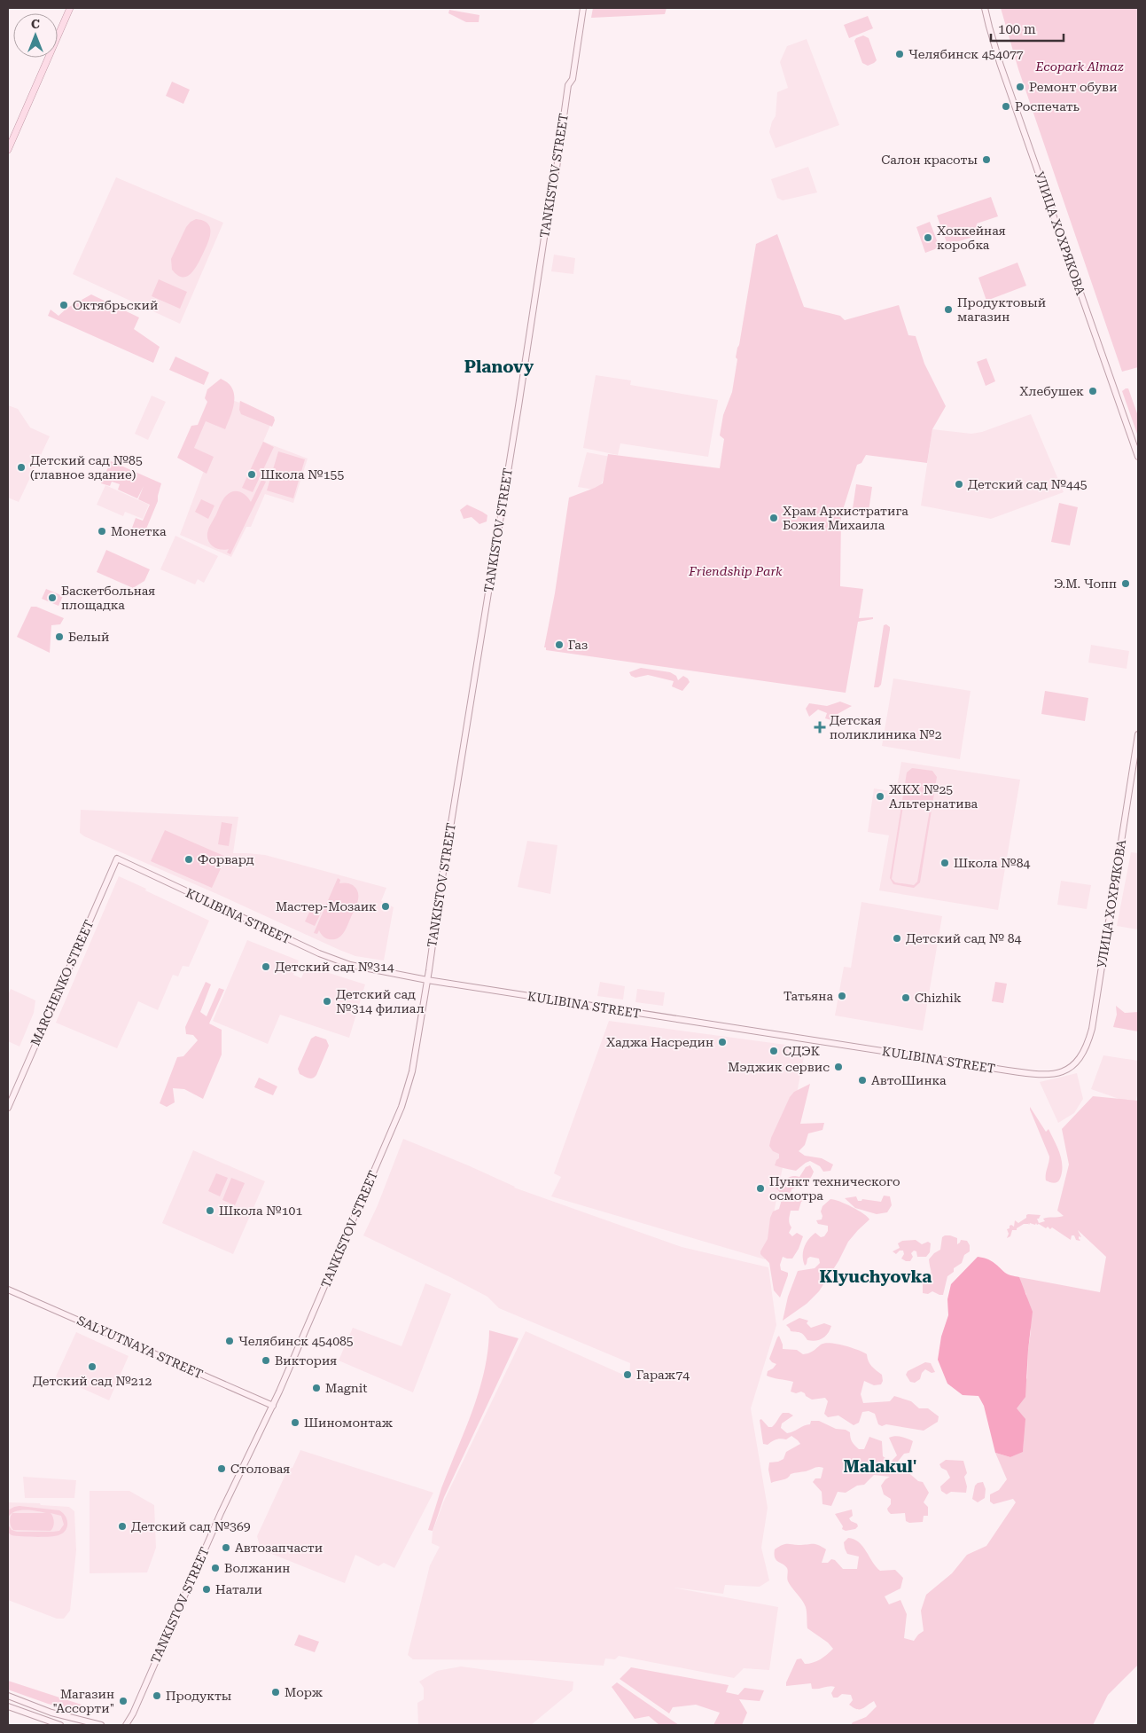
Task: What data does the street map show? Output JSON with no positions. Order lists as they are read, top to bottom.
{
  "streets": {
    "main road": [
      "TANKISTOV STREET",
      "УЛИЦА ХОХРЯКОВА",
      "KULIBINA STREET",
      "MARCHENKO STREET",
      "SALYUTNAYA STREET"
    ]
  },
  "crossings": [
    ["TANKISTOV STREET", "KULIBINA STREET"],
    ["TANKISTOV STREET", "SALYUTNAYA STREET"],
    ["УЛИЦА ХОХРЯКОВА", "KULIBINA STREET"],
    ["KULIBINA STREET", "MARCHENKO STREET"]
  ],
  "districts": ["Planovy", "Klyuchyovka", "Malakul'"],
  "parks": ["Ecopark Almaz", "Friendship Park"],
  "places": {
    "other": [
      "Челябинск 454077",
      "Ремонт обуви",
      "Роспечать",
      "Салон красоты",
      "Хоккейная коробка",
      "Октябрьский",
      "Продуктовый магазин",
      "Хлебушек",
      "Детский сад №85 (главное здание)",
      "Школа №155",
      "Детский сад №445",
      "Храм Архистратига Божия Михаила",
      "Монетка",
      "Э.М. Чопп",
      "Баскетбольная площадка",
      "Белый",
      "Газ",
      "ЖКХ №25 Альтернатива",
      "Форвард",
      "Школа №84",
      "Мастер-Мозаик",
      "Детский сад № 84",
      "Детский сад №314",
      "Татьяна",
      "Chizhik",
      "Детский сад №314 филиал",
      "Хаджа Насредин",
      "СДЭК",
      "Мэджик сервис",
      "АвтоШинка",
      "Пункт технического осмотра",
      "Школа №101",
      "Челябинск 454085",
      "Виктория",
      "Детский сад №212",
      "Гараж74",
      "Magnit",
      "Шиномонтаж",
      "Столовая",
      "Детский сад №369",
      "Автозапчасти",
      "Волжанин",
      "Натали",
      "Морж",
      "Продукты",
      "Магазин \"Ассорти\""
    ],
    "health": ["Детская поликлиника №2"]
  },
  "scale_bar": "100 m",
  "north": "top"
}
